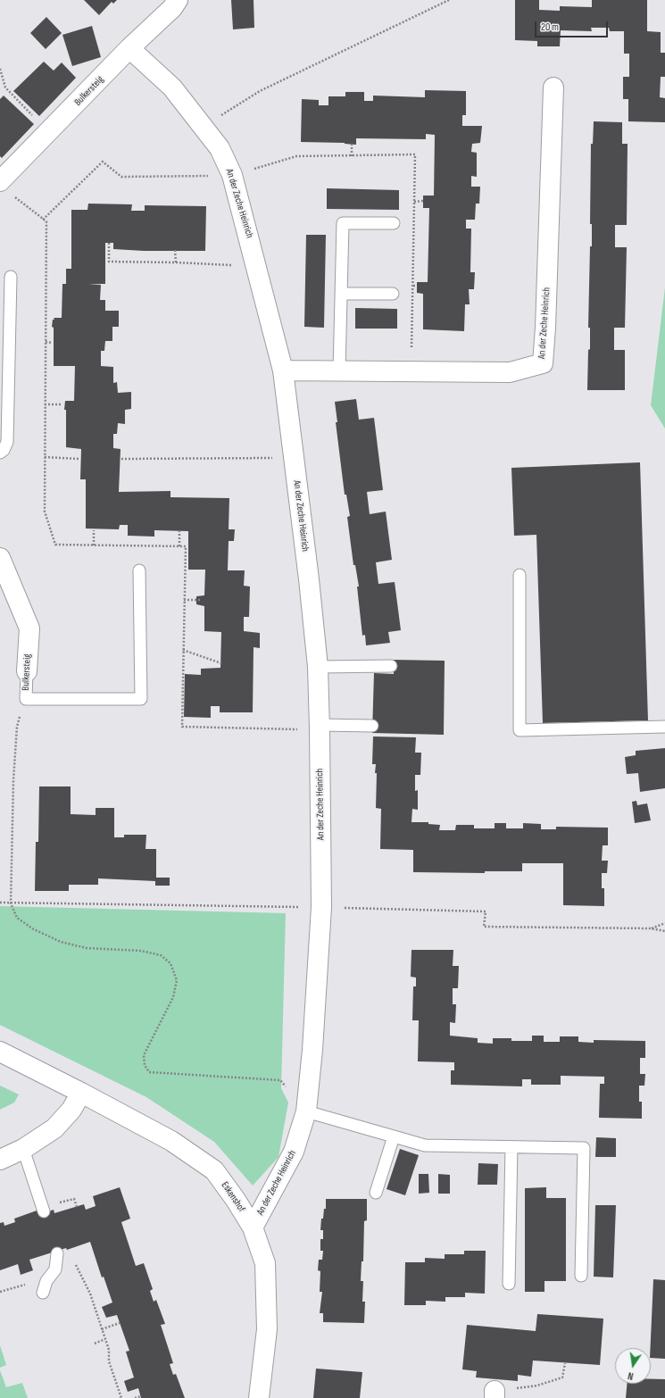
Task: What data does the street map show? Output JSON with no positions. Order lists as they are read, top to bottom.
{
  "streets": {
    "street": ["Bulkersteig", "An der Zeche Heinrich", "Eskenshof"]
  },
  "crossings": [
    ["Bulkersteig", "An der Zeche Heinrich"],
    ["An der Zeche Heinrich", "Eskenshof"]
  ],
  "scale_bar": "20 m",
  "north": "bottom"
}
